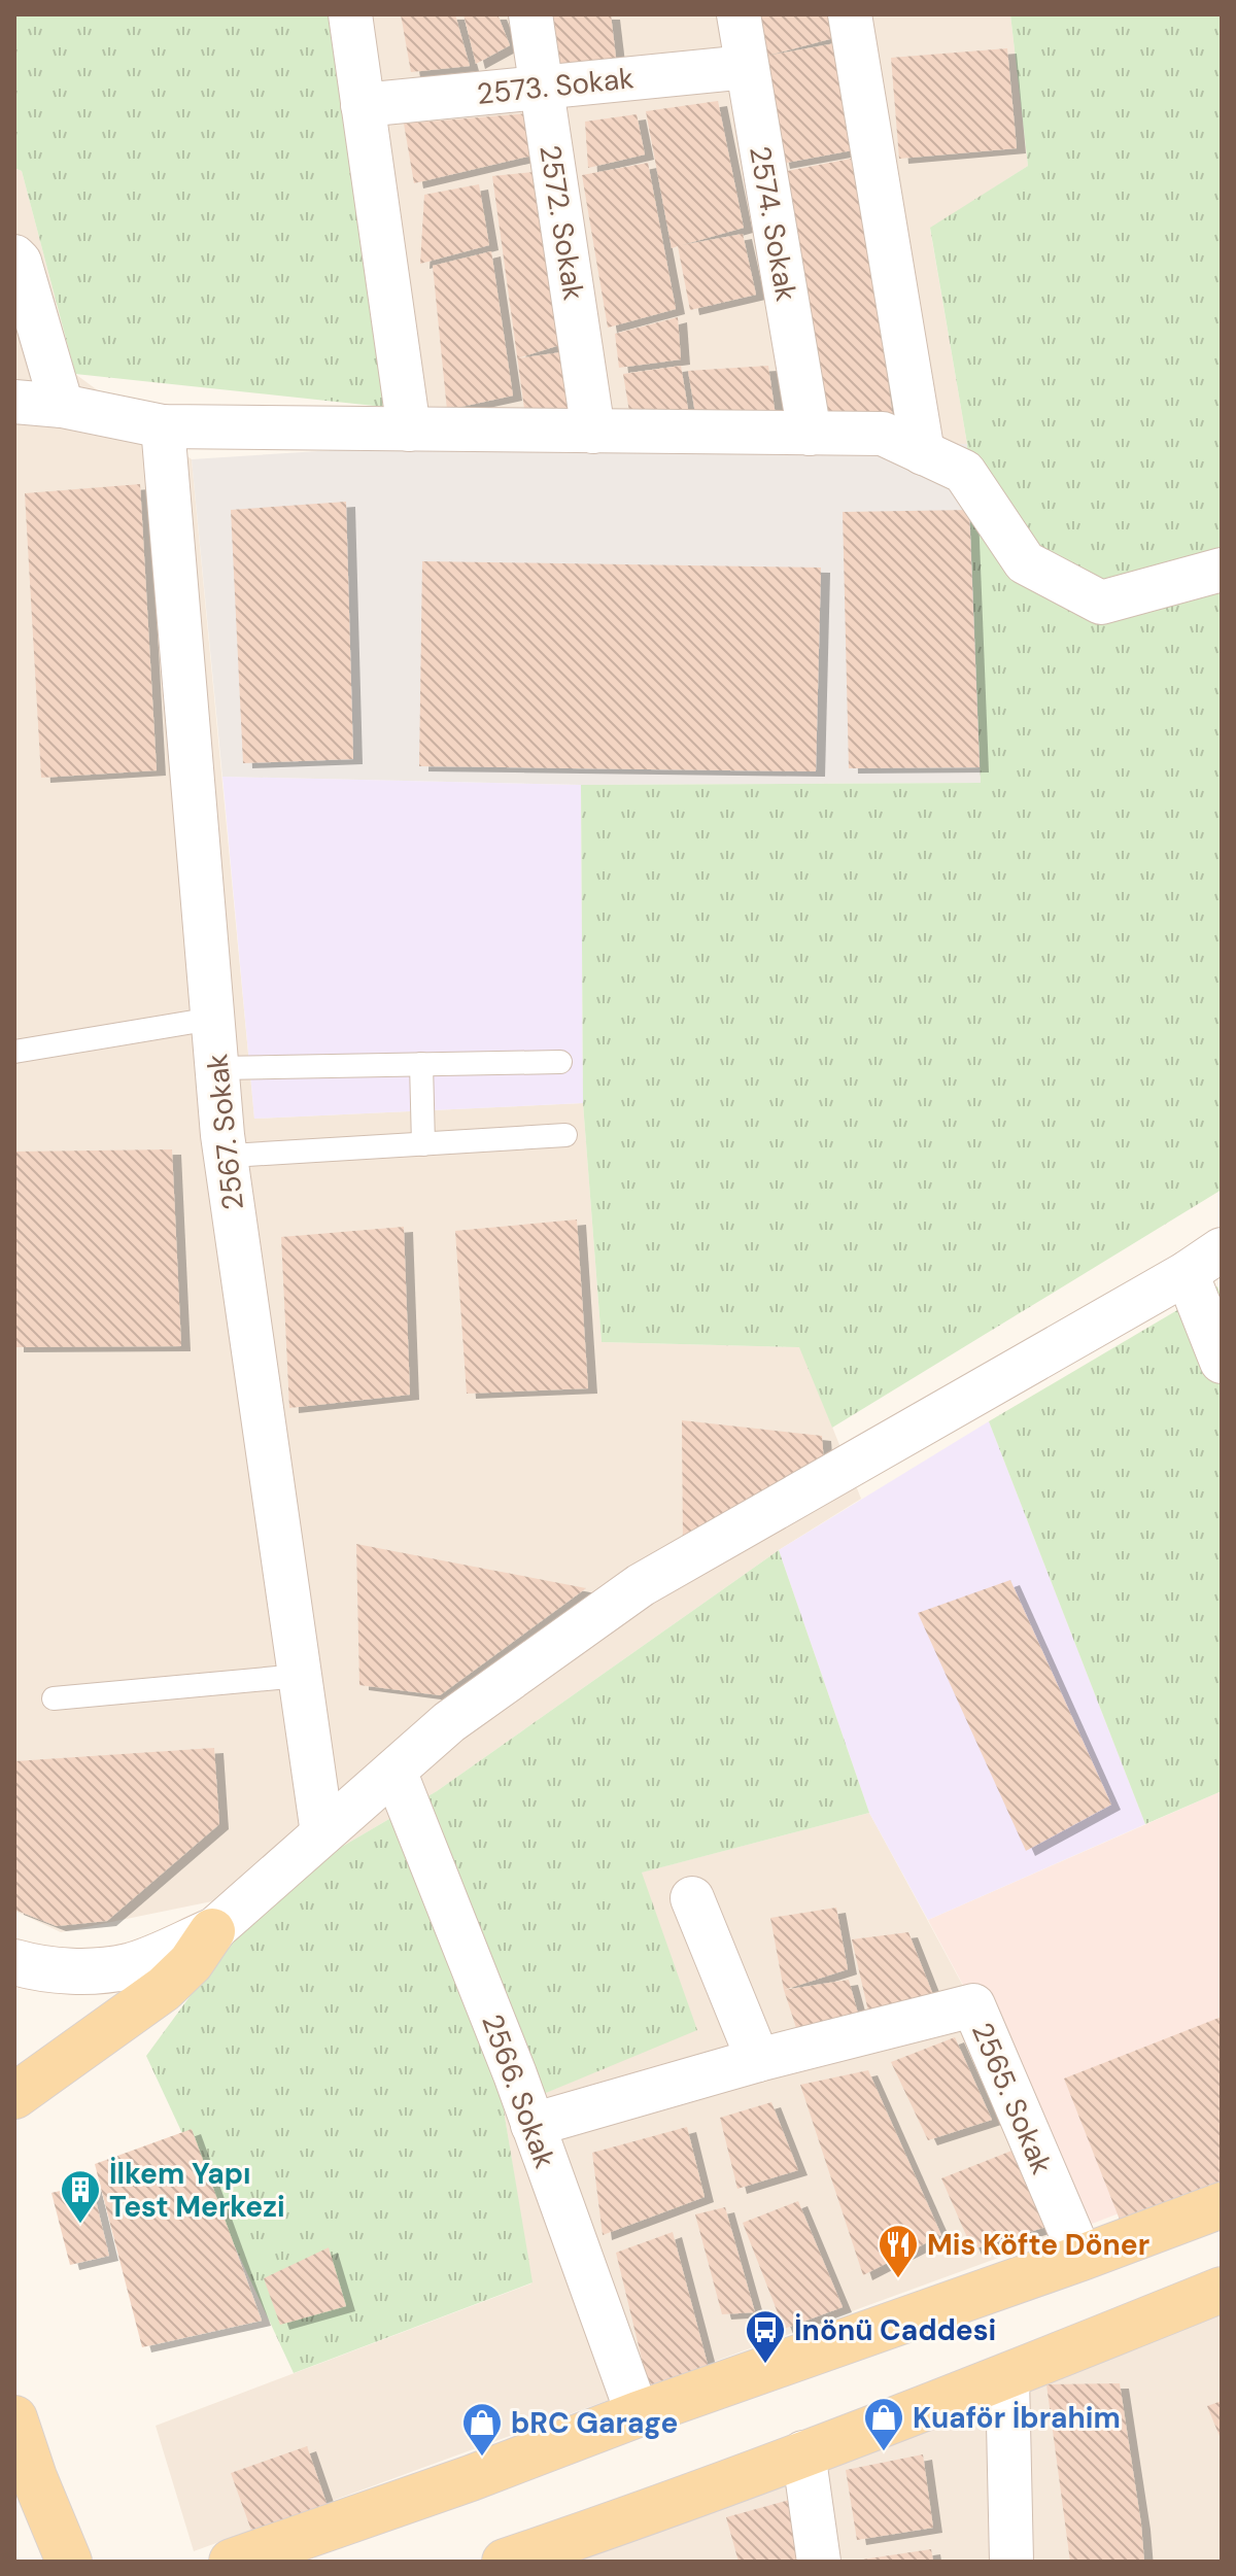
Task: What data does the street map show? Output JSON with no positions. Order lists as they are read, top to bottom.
{
  "streets": {
    "street": [
      "2573. Sokak",
      "2572. Sokak",
      "2574. Sokak",
      "2567. Sokak",
      "2566. Sokak",
      "2565. Sokak"
    ]
  },
  "crossings": [
    ["2573. Sokak", "2572. Sokak"],
    ["2573. Sokak", "2574. Sokak"],
    ["2566. Sokak", "2565. Sokak"]
  ],
  "places": {
    "building": ["İlkem Yapı Test Merkezi"],
    "restaurant": ["Mis Köfte Döner"],
    "bus stop": ["İnönü Caddesi"],
    "shop": ["Kuaför İbrahim", "bRC Garage"]
  }
}
